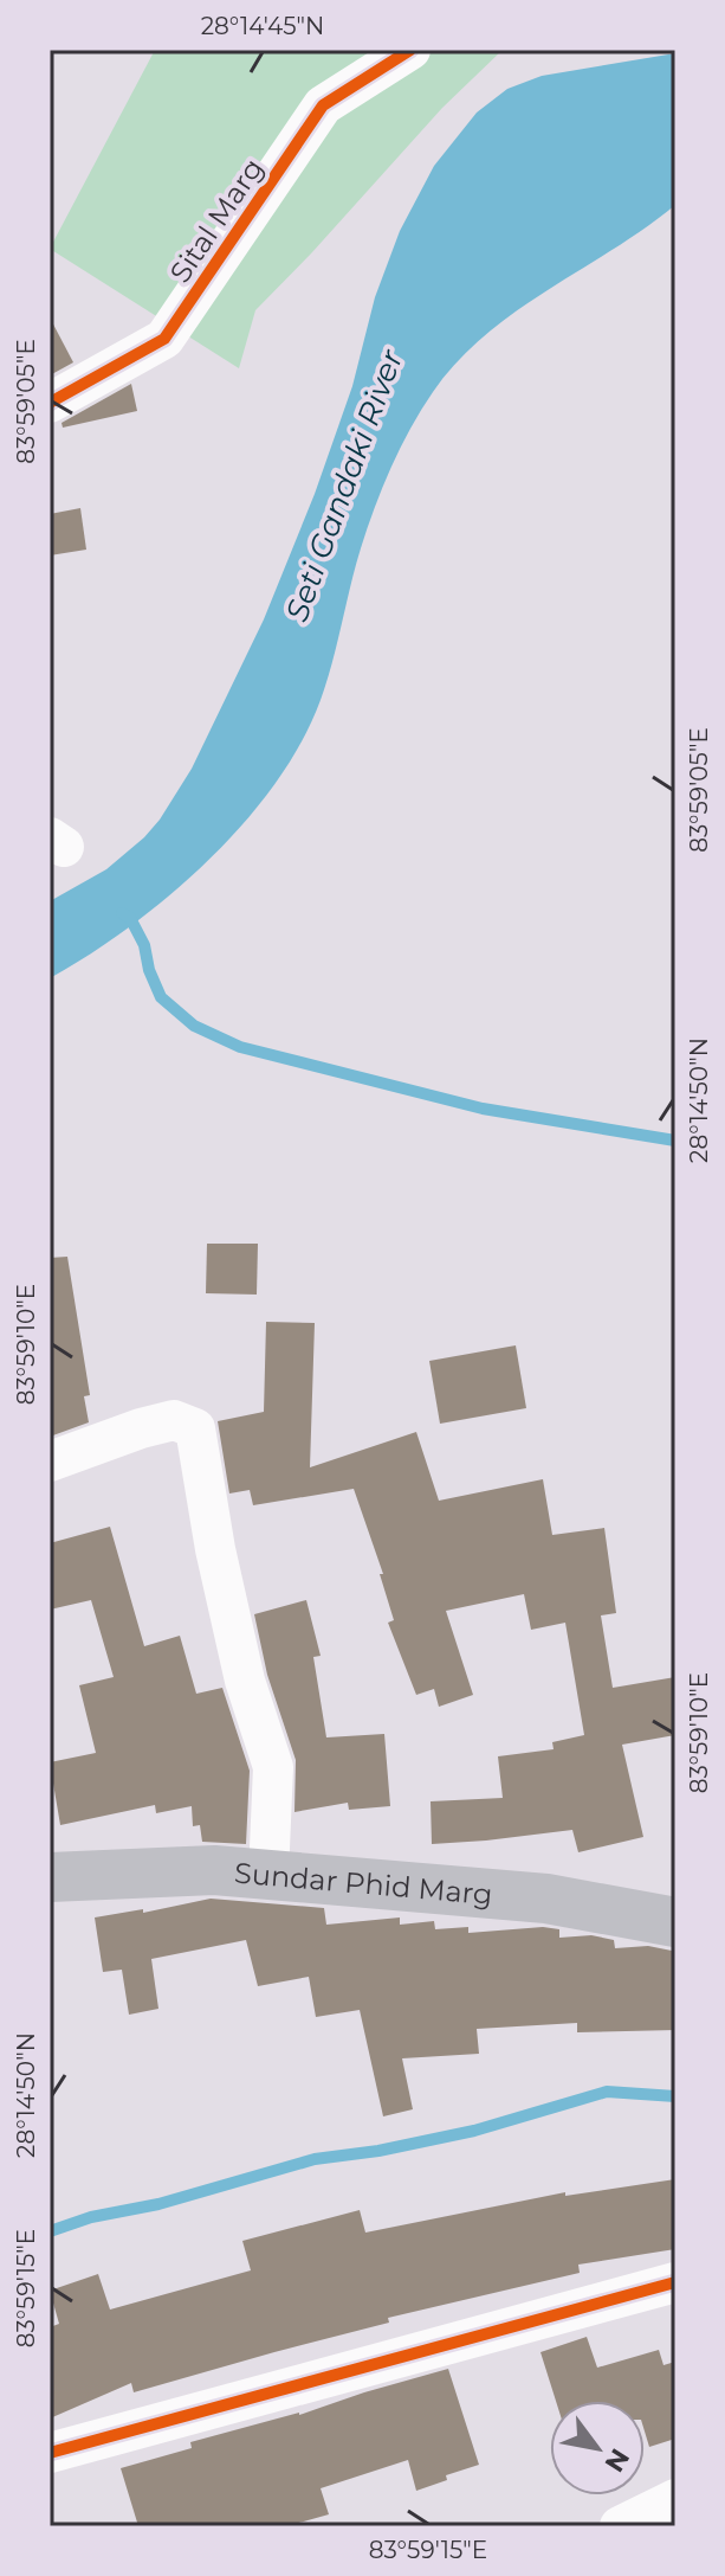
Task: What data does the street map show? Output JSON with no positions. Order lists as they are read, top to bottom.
{
  "streets": {
    "main road": ["Sundar Phid Marg"],
    "street": ["Sital Marg"]
  },
  "water": ["Seti Gandaki River"],
  "north": "bottom right",
  "coordinates": [
    "28°14'45\"N",
    "83°59'05\"E",
    "28°14'50\"N",
    "83°59'10\"E",
    "83°59'15\"E"
  ]
}
